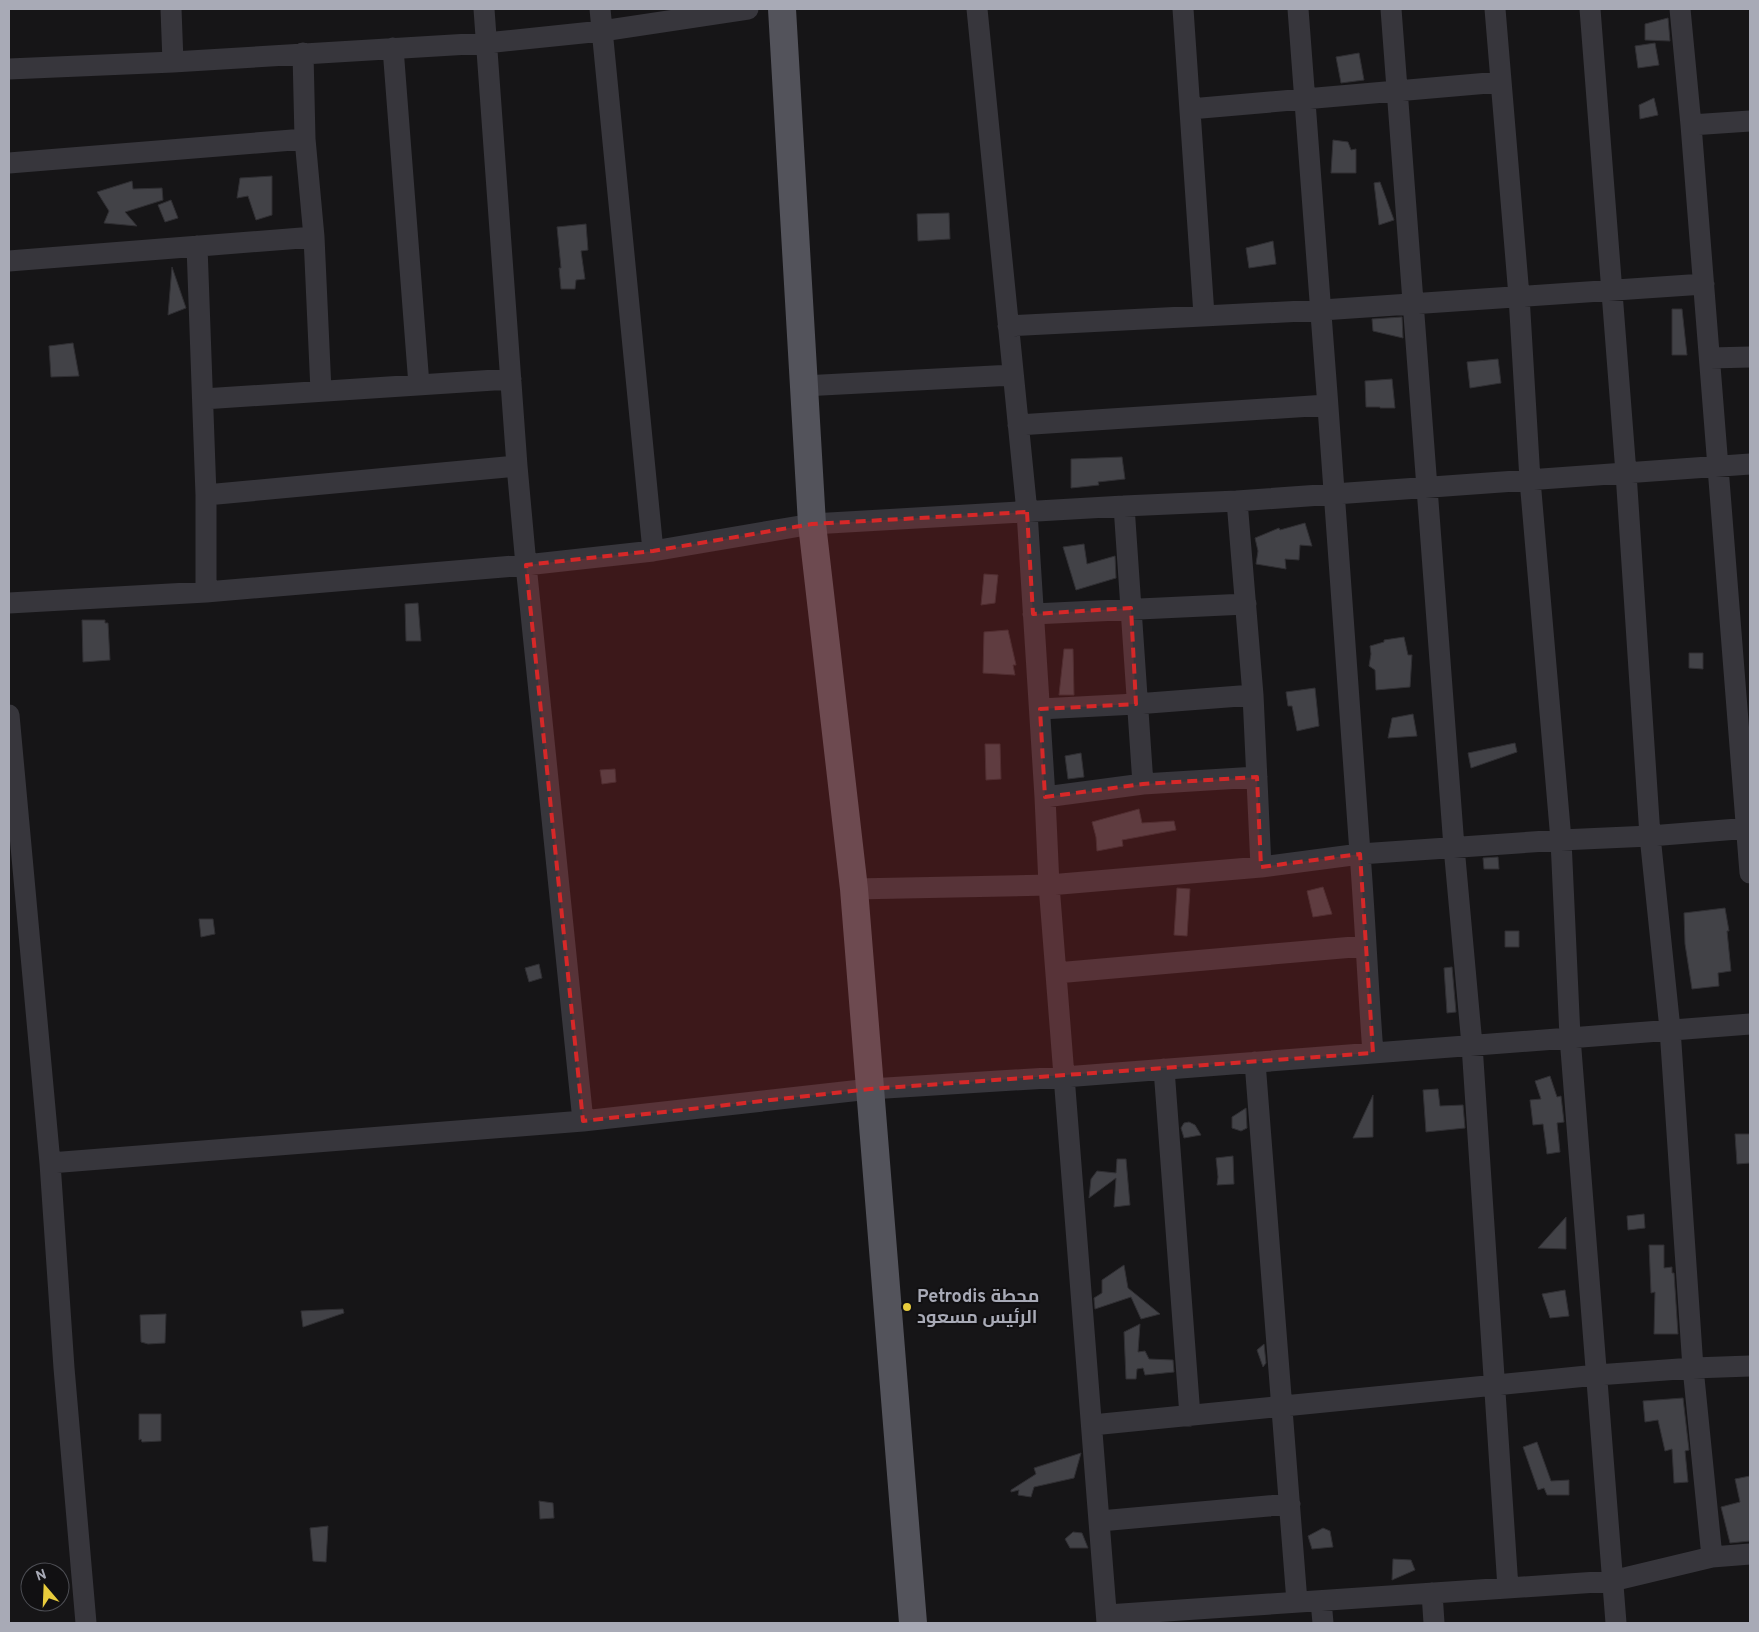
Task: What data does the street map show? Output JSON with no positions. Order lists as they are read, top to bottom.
{
  "places": ["Petrodis محطة الرئيس مسعود"],
  "north": "top"
}
